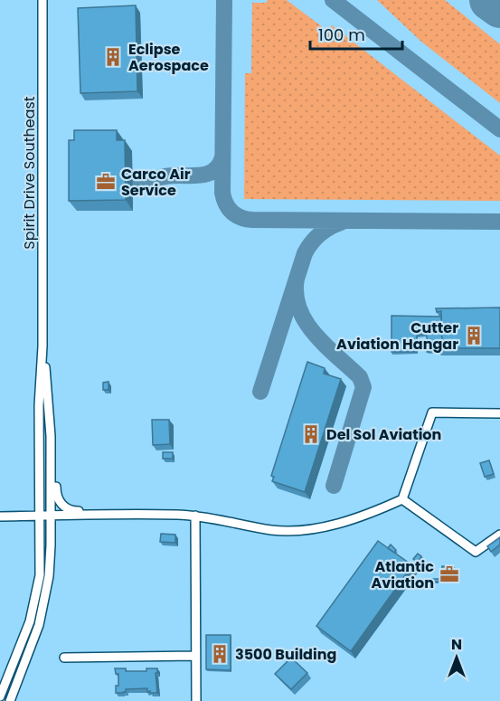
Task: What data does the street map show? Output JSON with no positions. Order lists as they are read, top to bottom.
{
  "streets": {
    "street": ["Spirit Drive Southeast"]
  },
  "places": {
    "building": [
      "Eclipse Aerospace",
      "Cutter Aviation Hangar",
      "Del Sol Aviation",
      "3500 Building"
    ],
    "office": ["Carco Air Service", "Atlantic Aviation"]
  },
  "scale_bar": "100 m",
  "north": "top"
}
